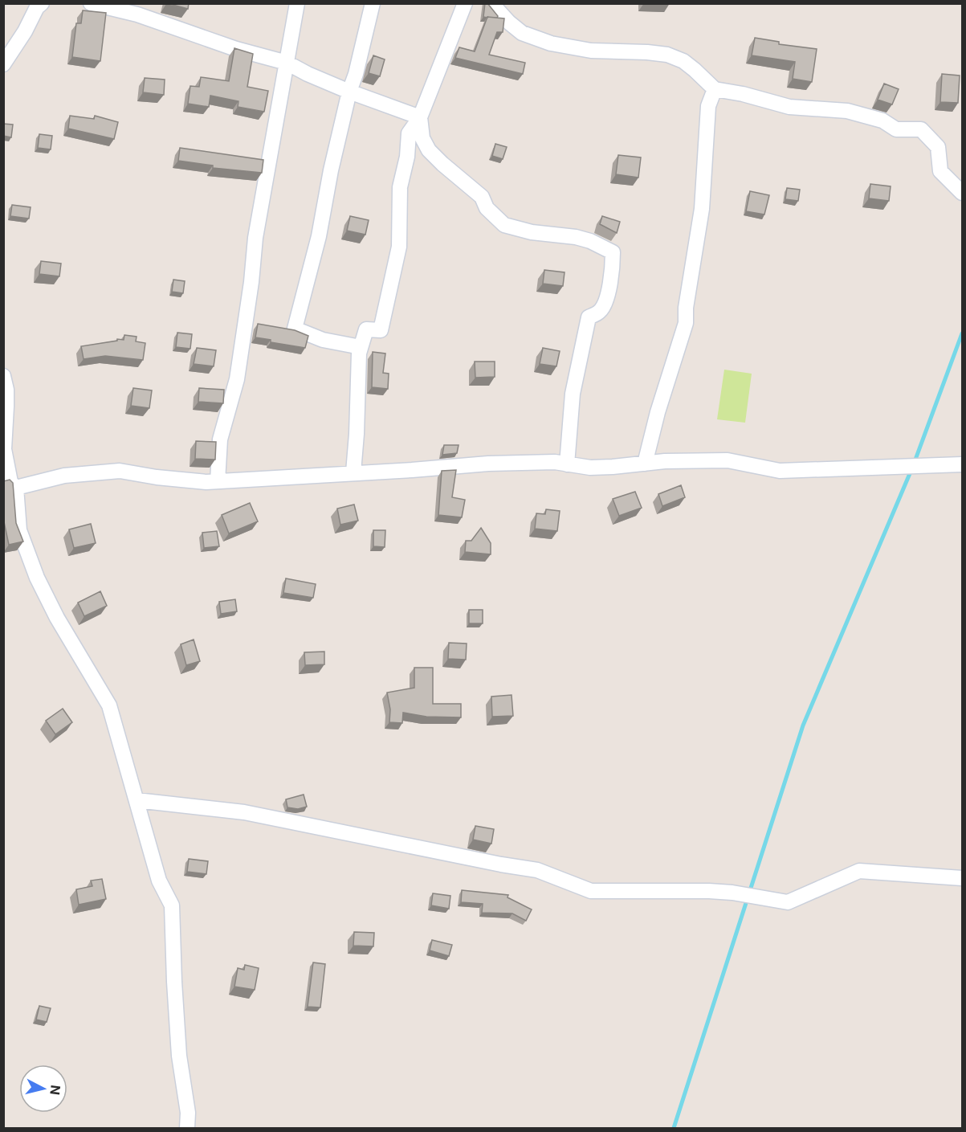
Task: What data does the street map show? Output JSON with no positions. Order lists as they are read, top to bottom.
{
  "north": "right"
}
